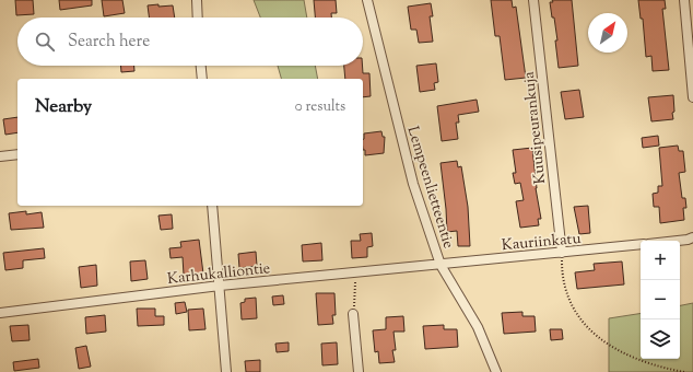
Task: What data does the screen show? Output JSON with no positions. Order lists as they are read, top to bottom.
{
  "streets": {
    "street": [
      "Kuusipeurankuja",
      "Lempeenlietteentie",
      "Kauriinkatu",
      "Karhukalliontie"
    ]
  },
  "crossings": [
    ["Kuusipeurankuja", "Kauriinkatu"],
    ["Lempeenlietteentie", "Kauriinkatu"],
    ["Lempeenlietteentie", "Karhukalliontie"],
    ["Kauriinkatu", "Karhukalliontie"]
  ],
  "north": "top right",
  "page": {
    "search": "Search here",
    "heading": ["Nearby", "0 results"],
    "map_buttons": ["+", "−"]
  }
}
